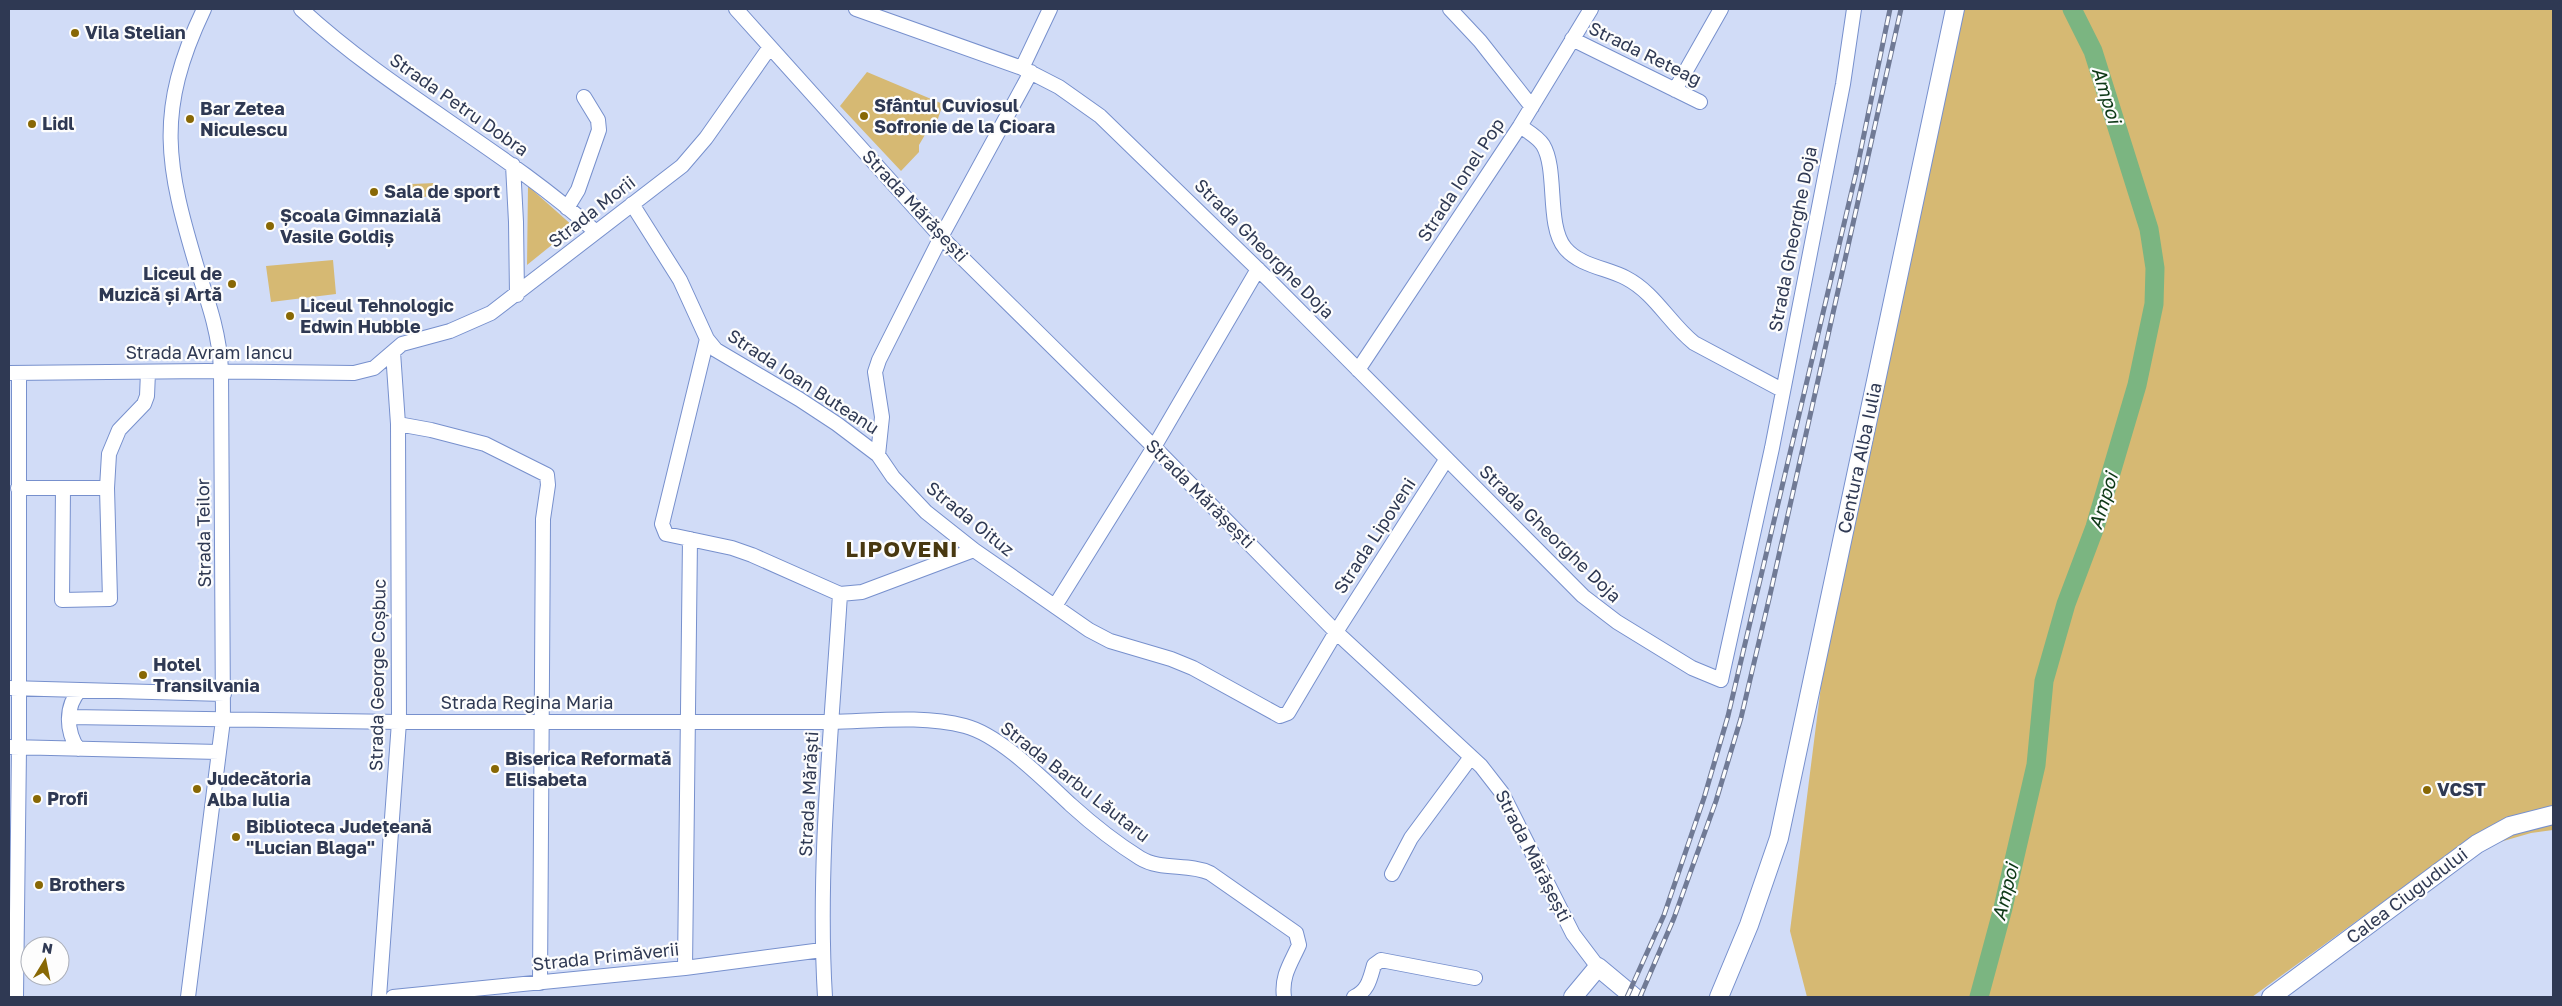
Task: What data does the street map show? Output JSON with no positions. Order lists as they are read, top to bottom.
{
  "streets": {
    "main road": ["Strada Mărășești", "Centura Alba Iulia", "Calea Ciugudului"],
    "street": [
      "Strada Reteag",
      "Strada Petru Dobra",
      "Strada Ionel Pop",
      "Strada Morii",
      "Strada Gheorghe Doja",
      "Strada Avram Iancu",
      "Strada Ioan Buteanu",
      "Strada Oituz",
      "Strada Teilor",
      "Strada Lipoveni",
      "Strada George Coșbuc",
      "Strada Regina Maria",
      "Strada Barbu Lăutaru",
      "Strada Mărăști",
      "Strada Primăverii"
    ]
  },
  "crossings": [
    ["Strada Reteag", "Strada Ionel Pop"],
    ["Strada Petru Dobra", "Strada Morii"],
    ["Strada Ionel Pop", "Strada Gheorghe Doja"],
    ["Strada Mărășești", "Strada Morii"],
    ["Strada Mărășești", "Strada Oituz"],
    ["Strada Mărășești", "Strada Lipoveni"],
    ["Strada Morii", "Strada Avram Iancu"],
    ["Strada Morii", "Strada Ioan Buteanu"],
    ["Strada Morii", "Strada George Coșbuc"],
    ["Strada Gheorghe Doja", "Strada Lipoveni"],
    ["Strada Avram Iancu", "Strada Teilor"],
    ["Strada Avram Iancu", "Strada George Coșbuc"],
    ["Strada Ioan Buteanu", "Strada Oituz"],
    ["Strada Oituz", "Strada Lipoveni"],
    ["Strada Teilor", "Strada Regina Maria"],
    ["Strada George Coșbuc", "Strada Regina Maria"],
    ["Strada Regina Maria", "Strada Barbu Lăutaru"],
    ["Strada Regina Maria", "Strada Mărăști"],
    ["Strada Barbu Lăutaru", "Strada Mărăști"],
    ["Strada Mărăști", "Strada Primăverii"]
  ],
  "districts": ["LIPOVENI"],
  "water": ["Ampoi"],
  "places": [
    "Vila Stelian",
    "Sfântul Cuviosul Sofronie de la Cioara",
    "Bar Zetea Niculescu",
    "Lidl",
    "Sala de sport",
    "Școala Gimnazială Vasile Goldiș",
    "Liceul de Muzică și Artă",
    "Liceul Tehnologic Edwin Hubble",
    "Hotel Transilvania",
    "Biserica Reformată Elisabeta",
    "Judecătoria Alba Iulia",
    "VCST",
    "Profi",
    "Biblioteca Județeană \"Lucian Blaga\"",
    "Brothers"
  ],
  "north": "top"
}
